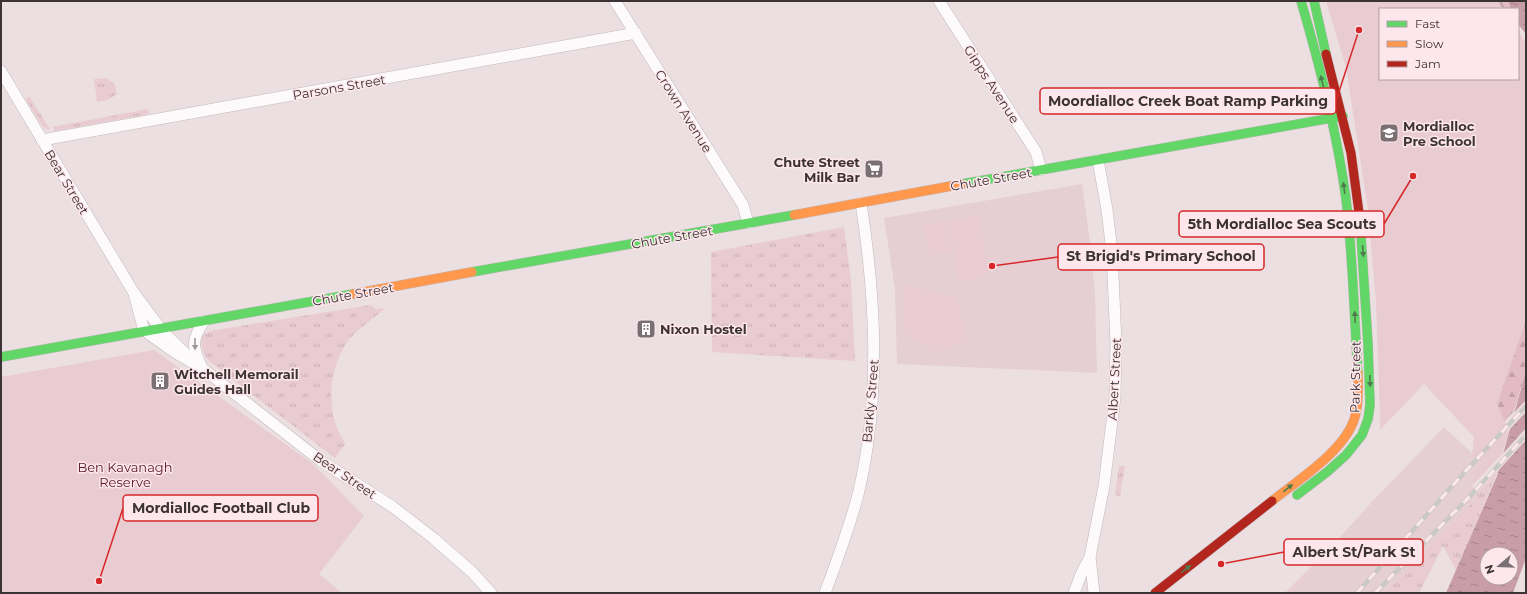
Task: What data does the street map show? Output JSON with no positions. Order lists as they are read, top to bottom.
{
  "streets": {
    "street": [
      "Gipps Avenue",
      "Parsons Street",
      "Crown Avenue",
      "Chute Street",
      "Bear Street",
      "Park Street",
      "Albert Street",
      "Barkly Street"
    ]
  },
  "crossings": [
    ["Gipps Avenue", "Chute Street"],
    ["Parsons Street", "Crown Avenue"],
    ["Parsons Street", "Bear Street"],
    ["Crown Avenue", "Chute Street"],
    ["Chute Street", "Bear Street"],
    ["Chute Street", "Park Street"],
    ["Chute Street", "Albert Street"],
    ["Chute Street", "Barkly Street"]
  ],
  "parks": ["Ben Kavanagh Reserve"],
  "places": {
    "other": [
      "Moordialloc Creek Boat Ramp Parking",
      "5th Mordialloc Sea Scouts",
      "St Brigid's Primary School",
      "Albert St/Park St",
      "Mordialloc Football Club"
    ],
    "school or university": ["Mordialloc Pre School"],
    "supermarket": ["Chute Street Milk Bar"],
    "building": ["Nixon Hostel", "Witchell Memorail Guides Hall"]
  },
  "legend": ["Fast", "Slow", "Jam"],
  "north": "left"
}
